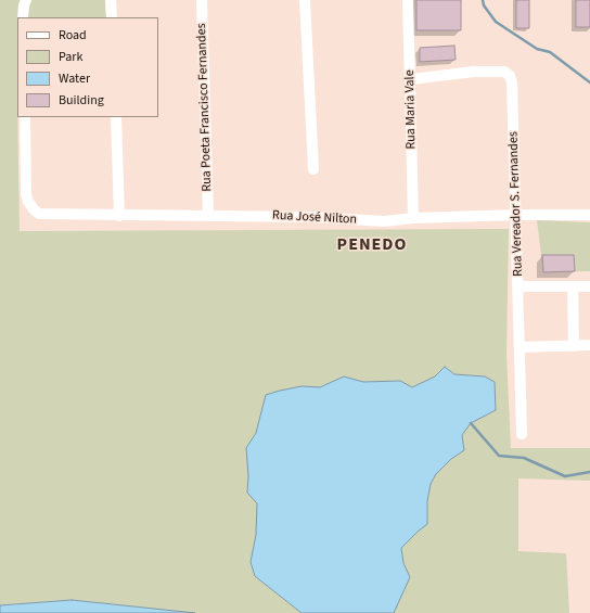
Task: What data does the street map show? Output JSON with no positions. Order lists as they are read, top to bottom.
{
  "streets": {
    "street": [
      "Rua Poeta Francisco Fernandes",
      "Rua Maria Vale",
      "Rua Vereador S. Fernandes",
      "Rua José Nilton"
    ]
  },
  "crossings": [
    ["Rua Poeta Francisco Fernandes", "Rua José Nilton"],
    ["Rua Maria Vale", "Rua Vereador S. Fernandes"],
    ["Rua Maria Vale", "Rua José Nilton"],
    ["Rua Vereador S. Fernandes", "Rua José Nilton"]
  ],
  "districts": ["PENEDO"],
  "legend": [
    "Road",
    "Park",
    "Water",
    "Building"
  ]
}
